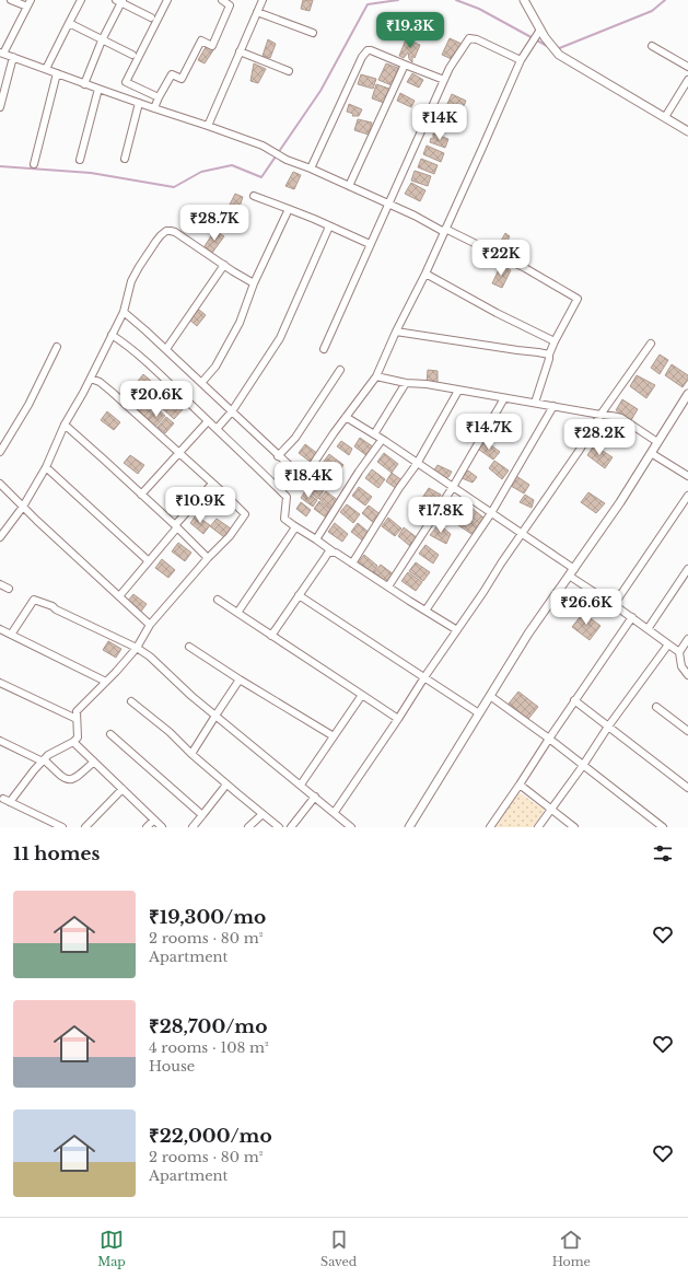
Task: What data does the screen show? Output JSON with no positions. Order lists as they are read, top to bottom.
{
  "page": {
    "price": [
      "₹19.3K",
      "₹14K",
      "₹28.7K",
      "₹22K",
      "₹20.6K",
      "₹14.7K",
      "₹28.2K",
      "₹18.4K",
      "₹10.9K",
      "₹17.8K",
      "₹26.6K"
    ],
    "heading": "11 homes",
    "list": [
      {
        "name": "₹19,300/mo",
        "note": "2 rooms · 80 m² · Apartment"
      },
      {
        "name": "₹28,700/mo",
        "note": "4 rooms · 108 m² · House"
      },
      {
        "name": "₹22,000/mo",
        "note": "2 rooms · 80 m² · Apartment"
      }
    ],
    "tabs": ["Map", "Saved", "Home"]
  }
}
